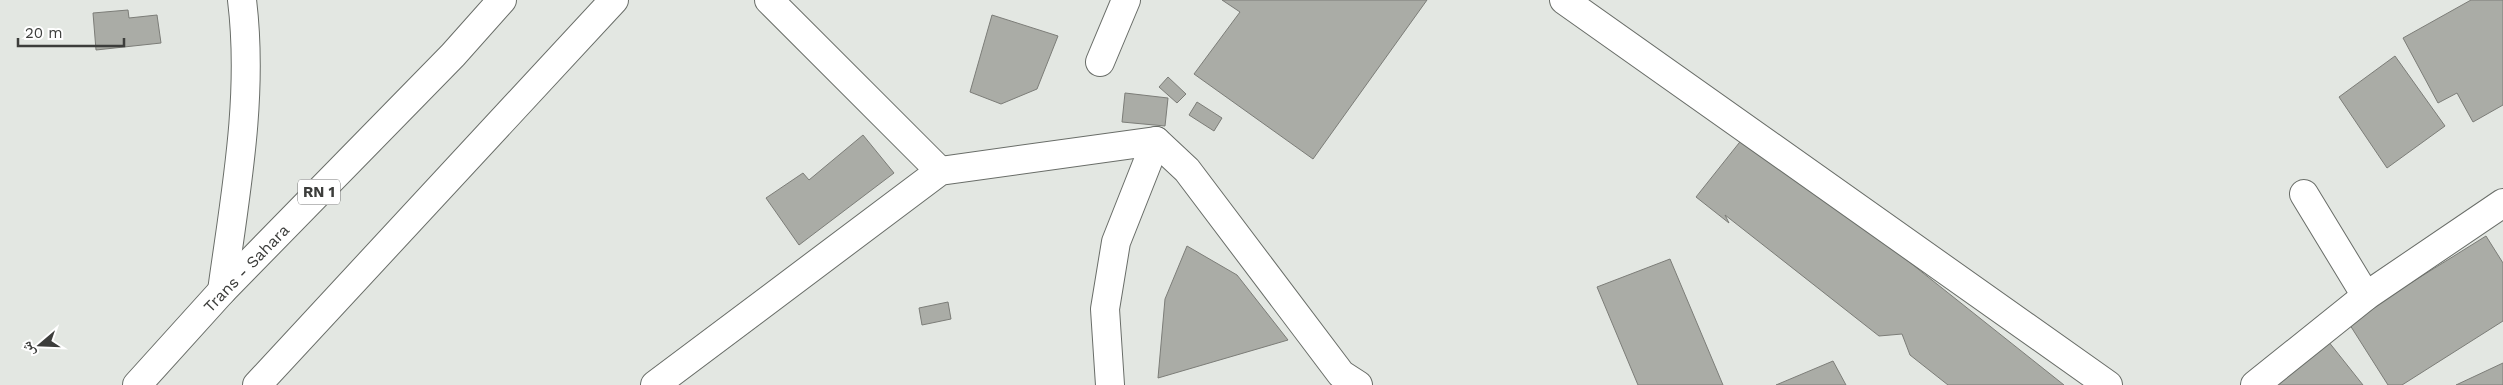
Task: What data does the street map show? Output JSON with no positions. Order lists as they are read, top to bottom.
{
  "streets": {
    "main road": ["RN 1", "Trans - Sahara"]
  },
  "scale_bar": "20 m",
  "north": "left"
}
